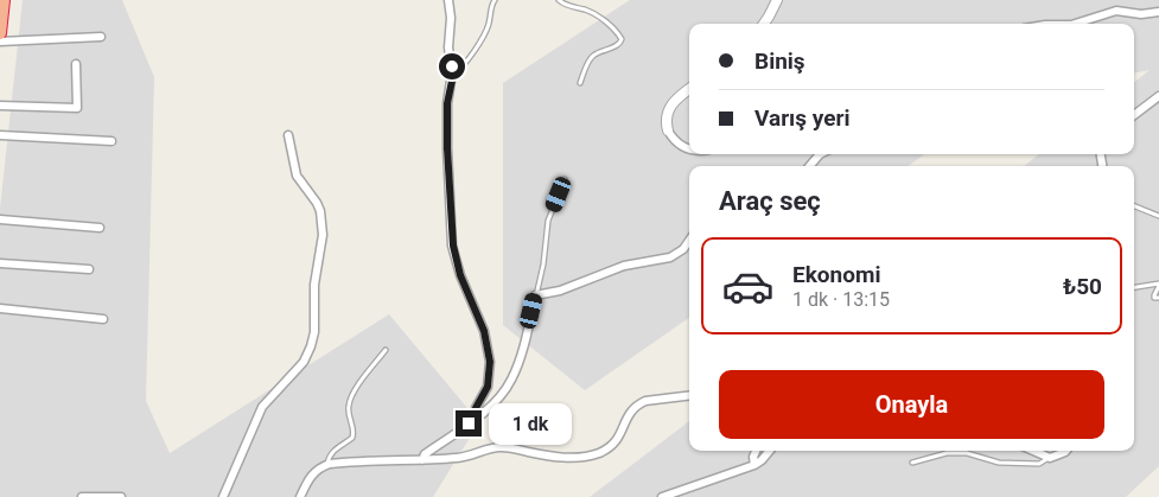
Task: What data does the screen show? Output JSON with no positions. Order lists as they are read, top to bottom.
{
  "page": {
    "banner": ["Biniş", "Varış yeri"],
    "heading": "Araç seç",
    "list": [
      {
        "name": "Ekonomi",
        "note": "1 dk · 13:15",
        "value": "₺50"
      }
    ],
    "buttons": "Onayla",
    "bubble": "1 dk"
  }
}
